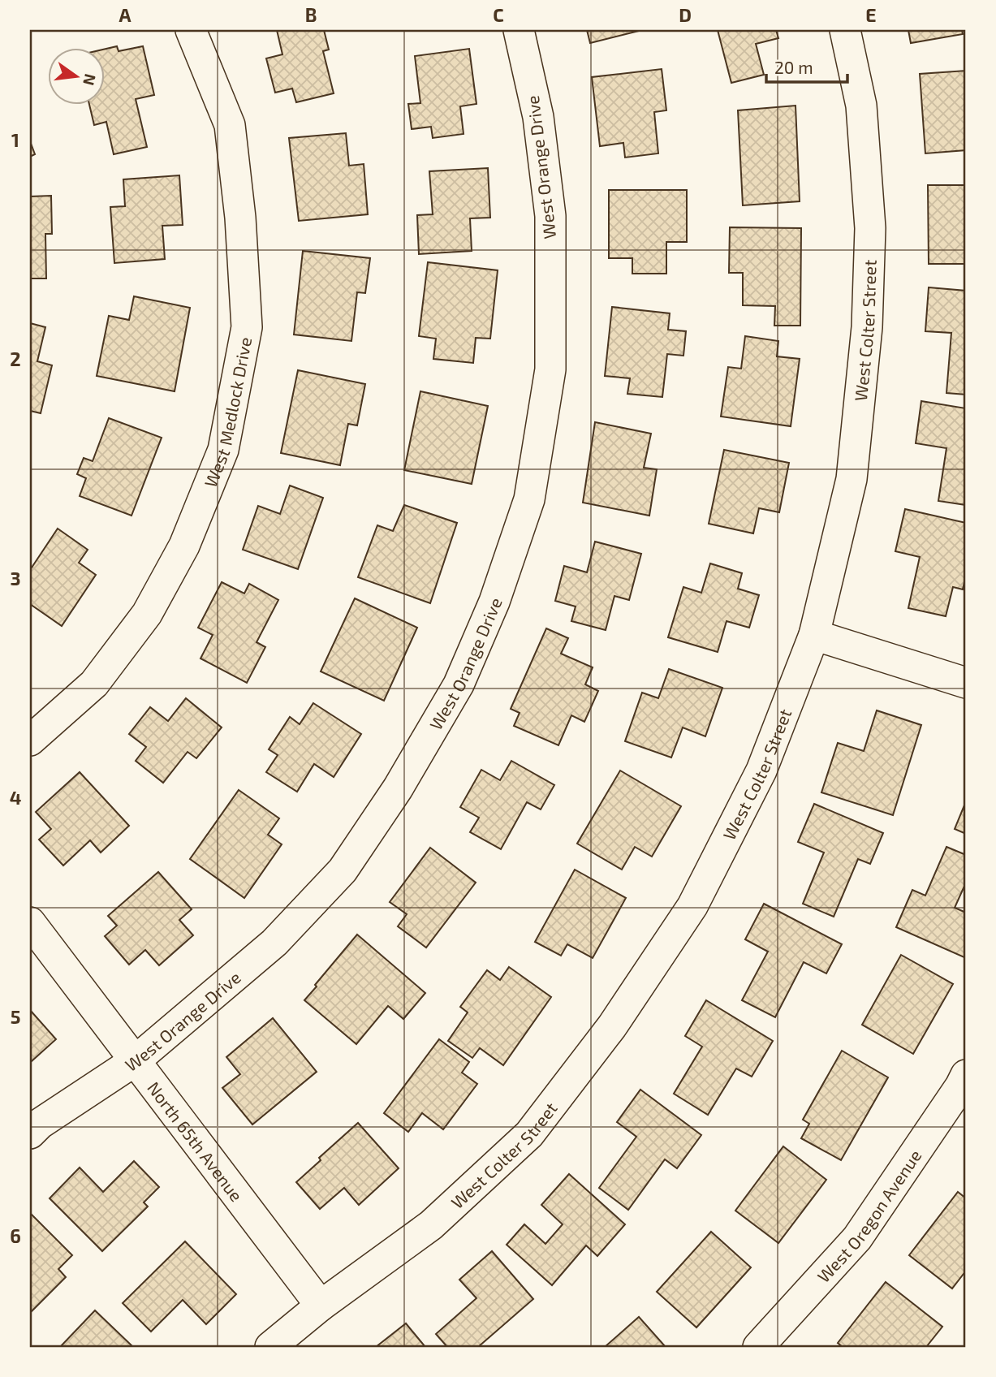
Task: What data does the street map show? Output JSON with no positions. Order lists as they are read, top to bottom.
{
  "streets": {
    "street": [
      "West Orange Drive",
      "West Colter Street",
      "West Medlock Drive",
      "North 65th Avenue",
      "West Oregon Avenue"
    ]
  },
  "crossings": [
    ["West Orange Drive", "North 65th Avenue"],
    ["West Colter Street", "North 65th Avenue"]
  ],
  "scale_bar": "20 m",
  "north": "right",
  "grid": {
    "columns": [
      "A",
      "B",
      "C",
      "D",
      "E"
    ],
    "rows": [
      "1",
      "2",
      "3",
      "4",
      "5",
      "6"
    ]
  }
}
